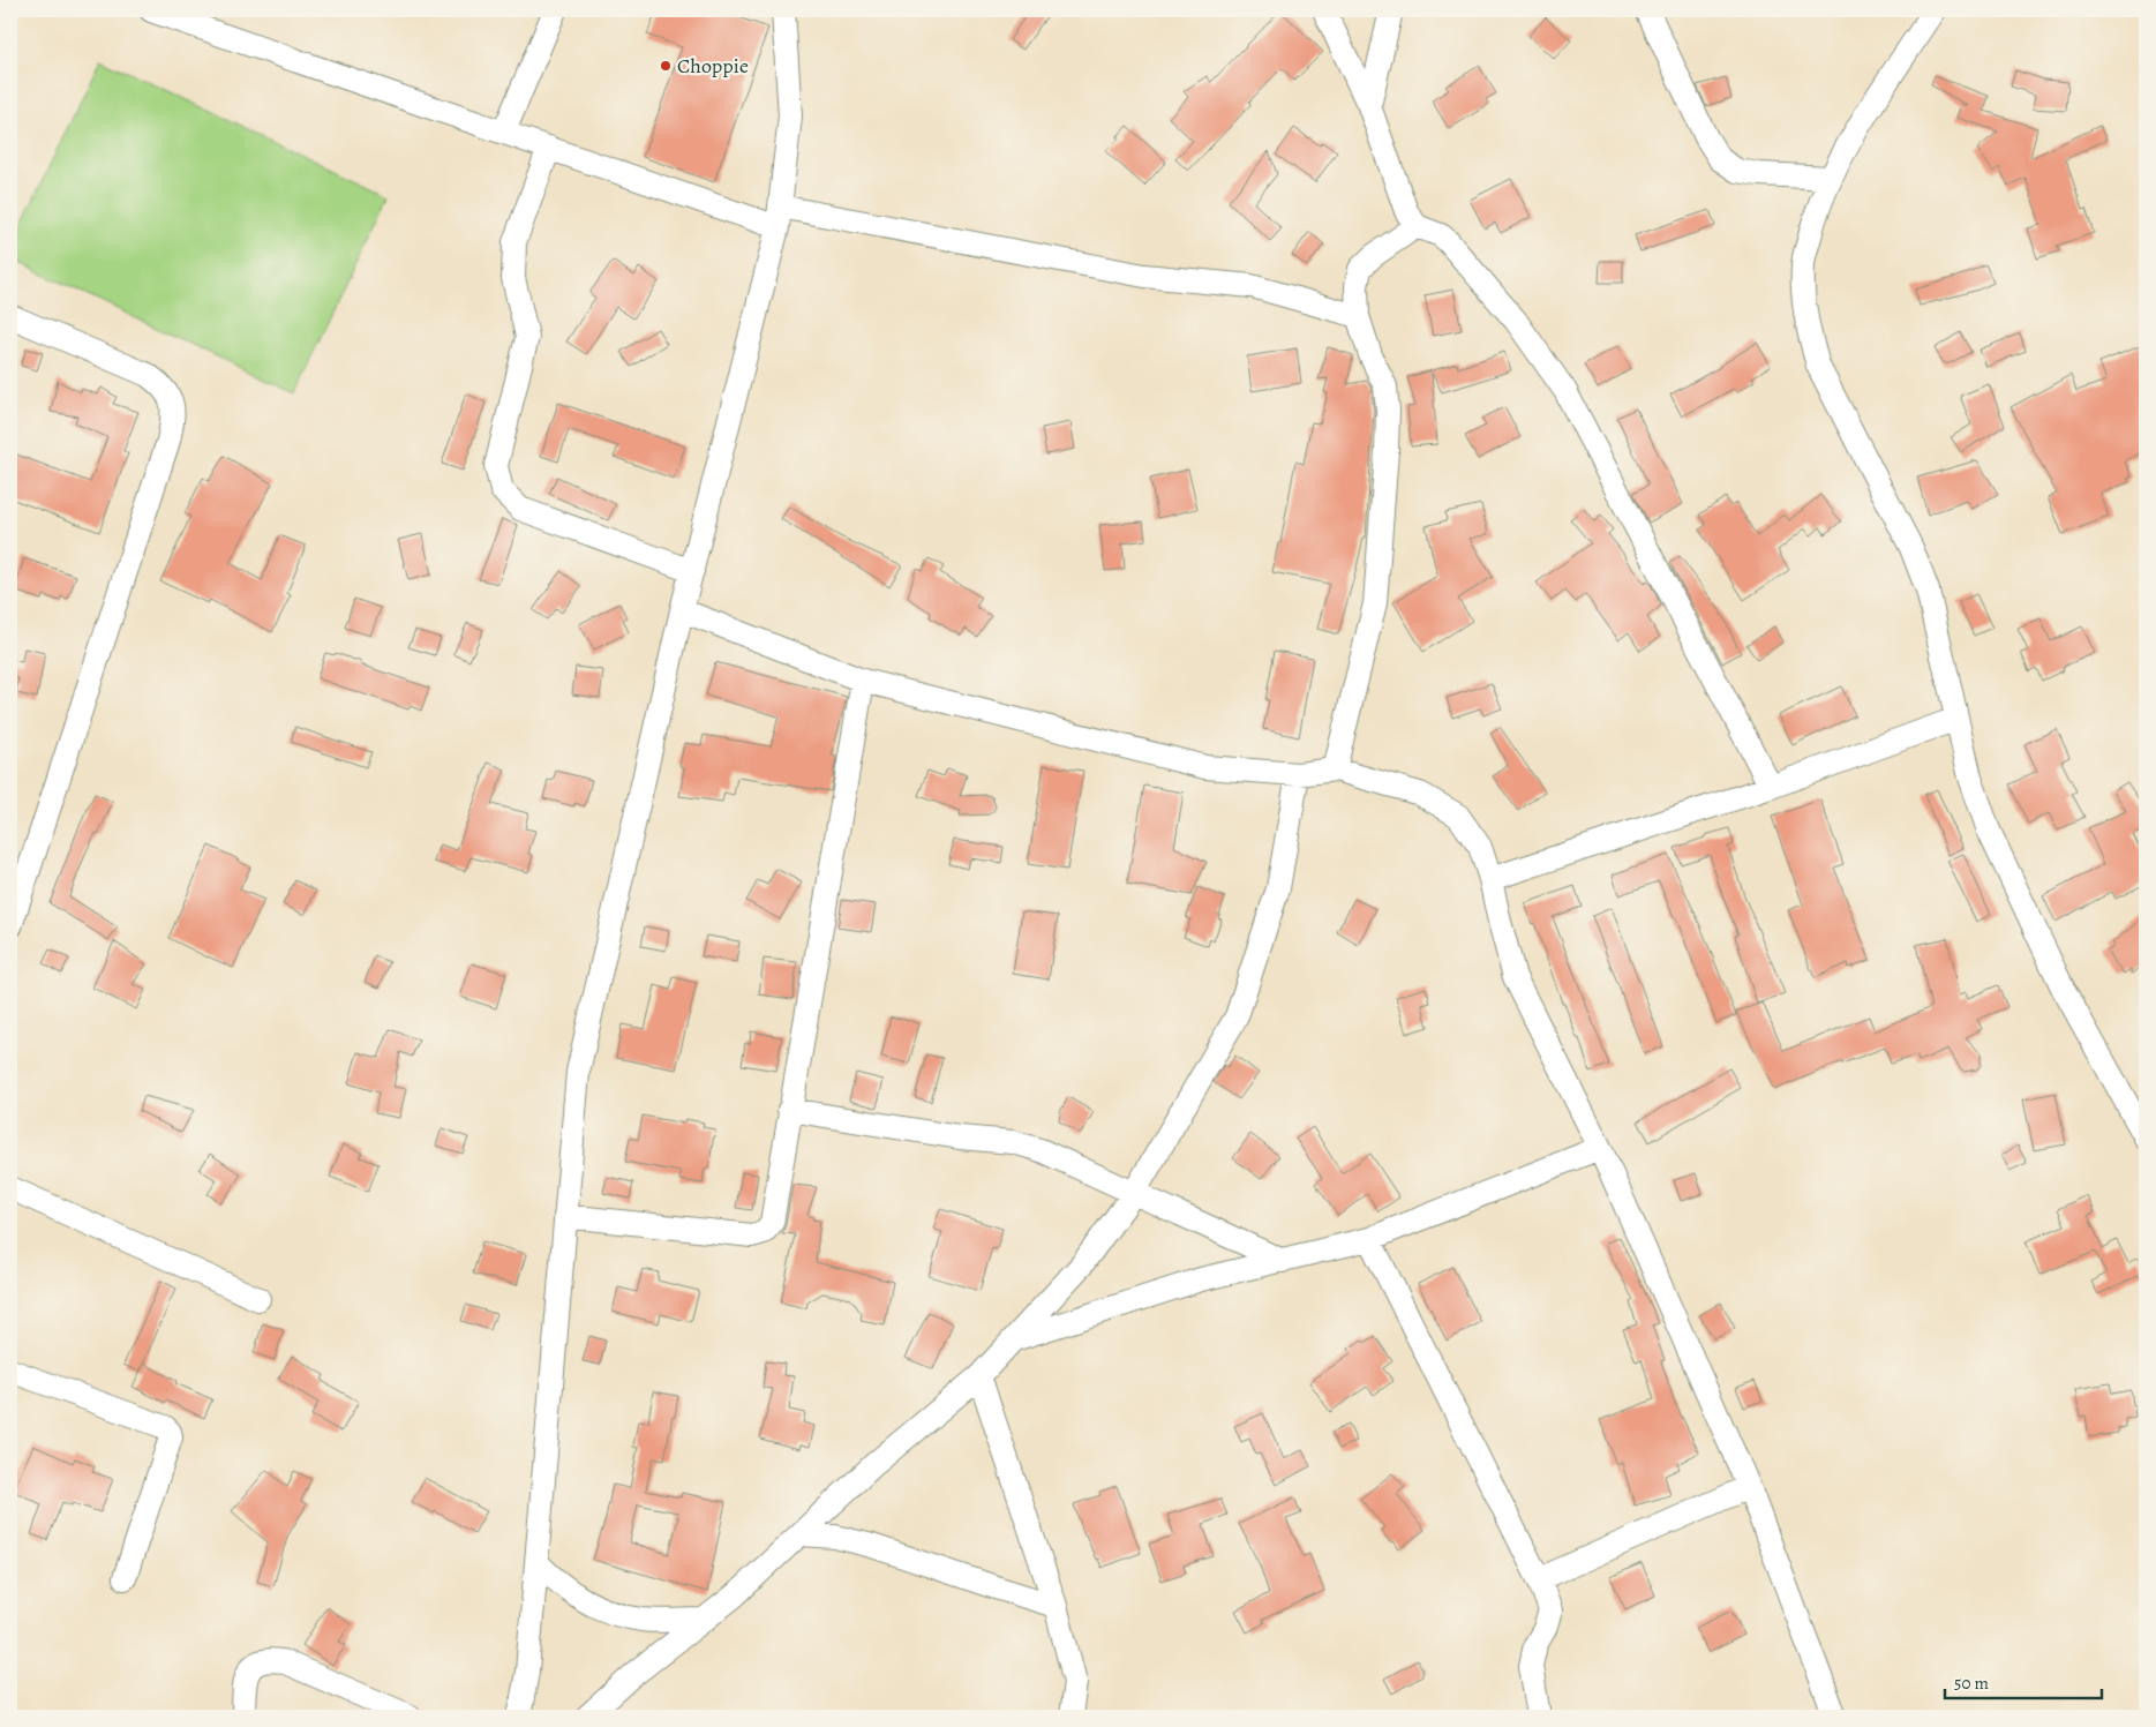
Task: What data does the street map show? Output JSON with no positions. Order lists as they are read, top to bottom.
{
  "places": ["Choppie"],
  "scale_bar": "50 m"
}
